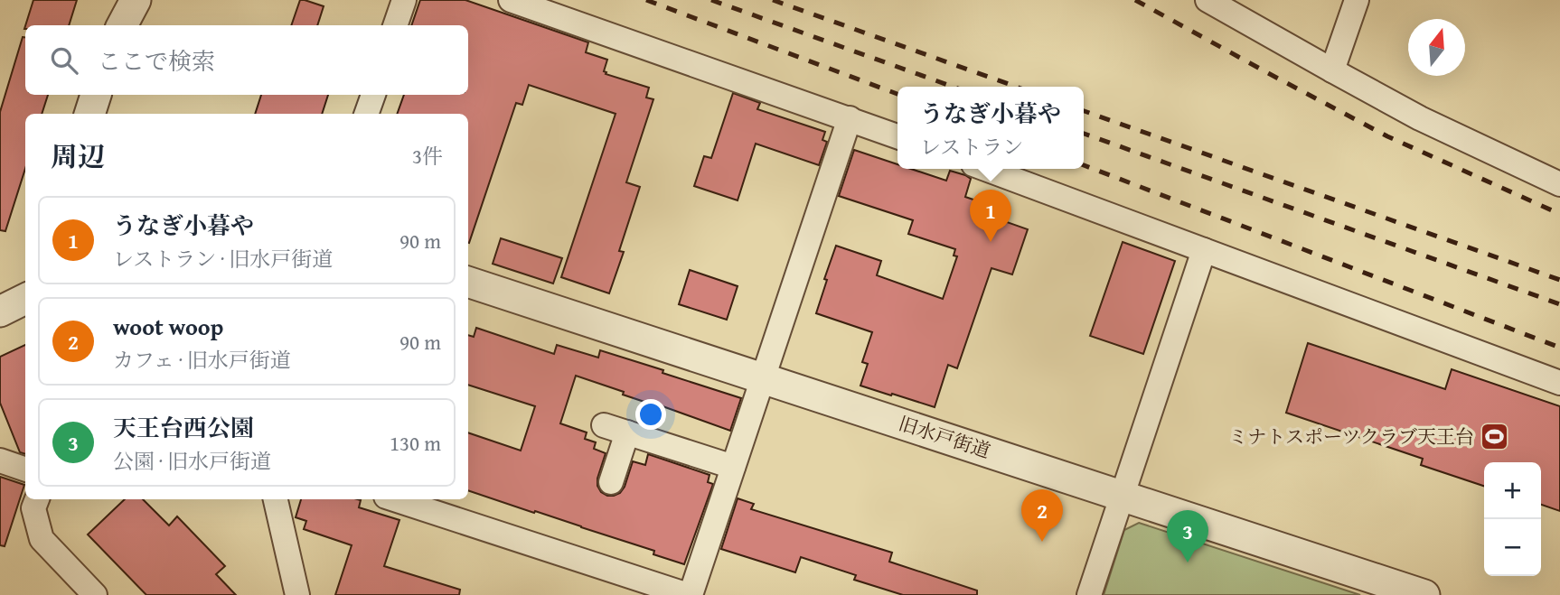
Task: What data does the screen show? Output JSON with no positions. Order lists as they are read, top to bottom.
{
  "streets": {
    "street": ["旧水戸街道"]
  },
  "places": {
    "sports": ["ミナトスポーツクラブ天王台"]
  },
  "north": "top",
  "page": {
    "search": "ここで検索",
    "popup": ["うなぎ小暮や", "レストラン"],
    "heading": ["周辺", "3件"],
    "pins": ["1", "2", "3"],
    "list": [
      {
        "mark": "1",
        "name": "うなぎ小暮や",
        "note": "レストラン · 旧水戸街道",
        "value": "90 m"
      },
      {
        "mark": "2",
        "name": "woot woop",
        "note": "カフェ · 旧水戸街道",
        "value": "90 m"
      },
      {
        "mark": "3",
        "name": "天王台西公園",
        "note": "公園 · 旧水戸街道",
        "value": "130 m"
      }
    ],
    "map_buttons": ["+", "−"]
  }
}
